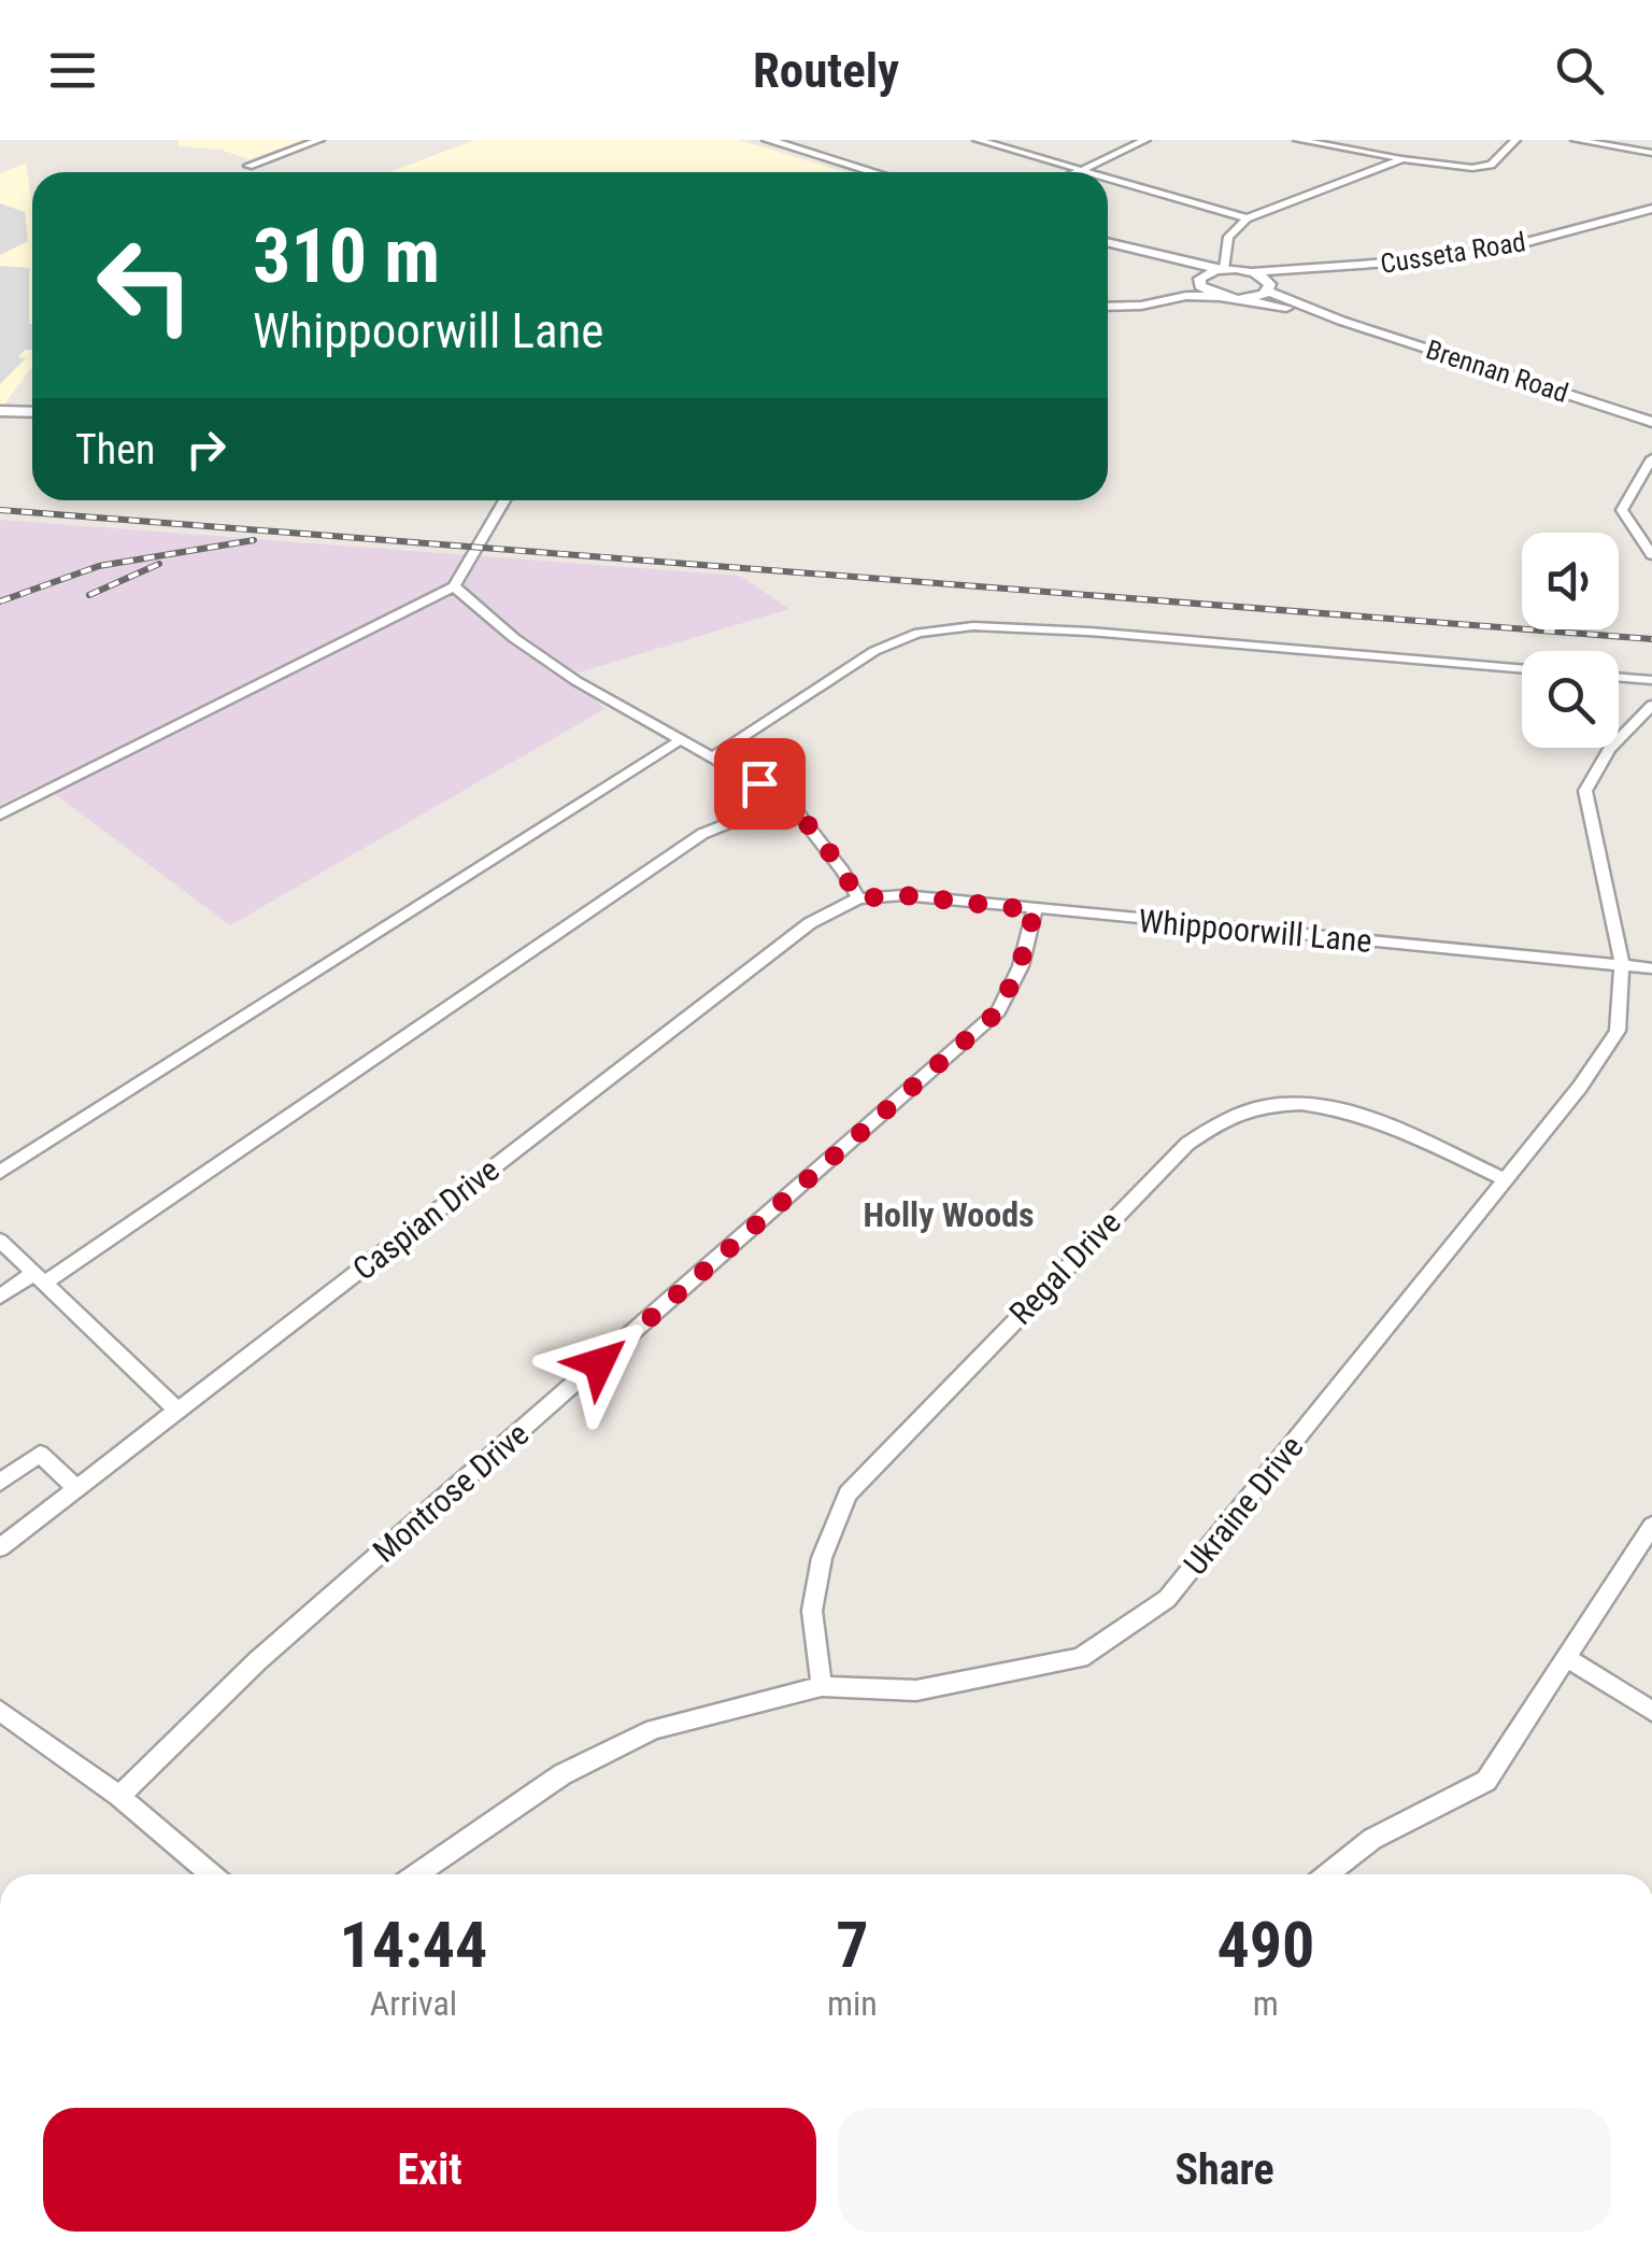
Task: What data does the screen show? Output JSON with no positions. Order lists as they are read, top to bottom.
{
  "streets": {
    "street": [
      "Cusseta Road",
      "Brennan Road",
      "Whippoorwill Lane",
      "Caspian Drive",
      "Regal Drive",
      "Montrose Drive",
      "Ukraine Drive"
    ]
  },
  "crossings": [
    ["Cusseta Road", "Brennan Road"],
    ["Whippoorwill Lane", "Caspian Drive"],
    ["Whippoorwill Lane", "Montrose Drive"],
    ["Whippoorwill Lane", "Ukraine Drive"],
    ["Regal Drive", "Ukraine Drive"]
  ],
  "districts": ["Holly Woods"],
  "page": {
    "header": "Routely",
    "turn": ["310 m", "Whippoorwill Lane"],
    "then": "Then",
    "eta": [
      "14:44",
      "Arrival",
      "7",
      "min",
      "490",
      "m"
    ],
    "buttons": ["Exit", "Share"]
  }
}
